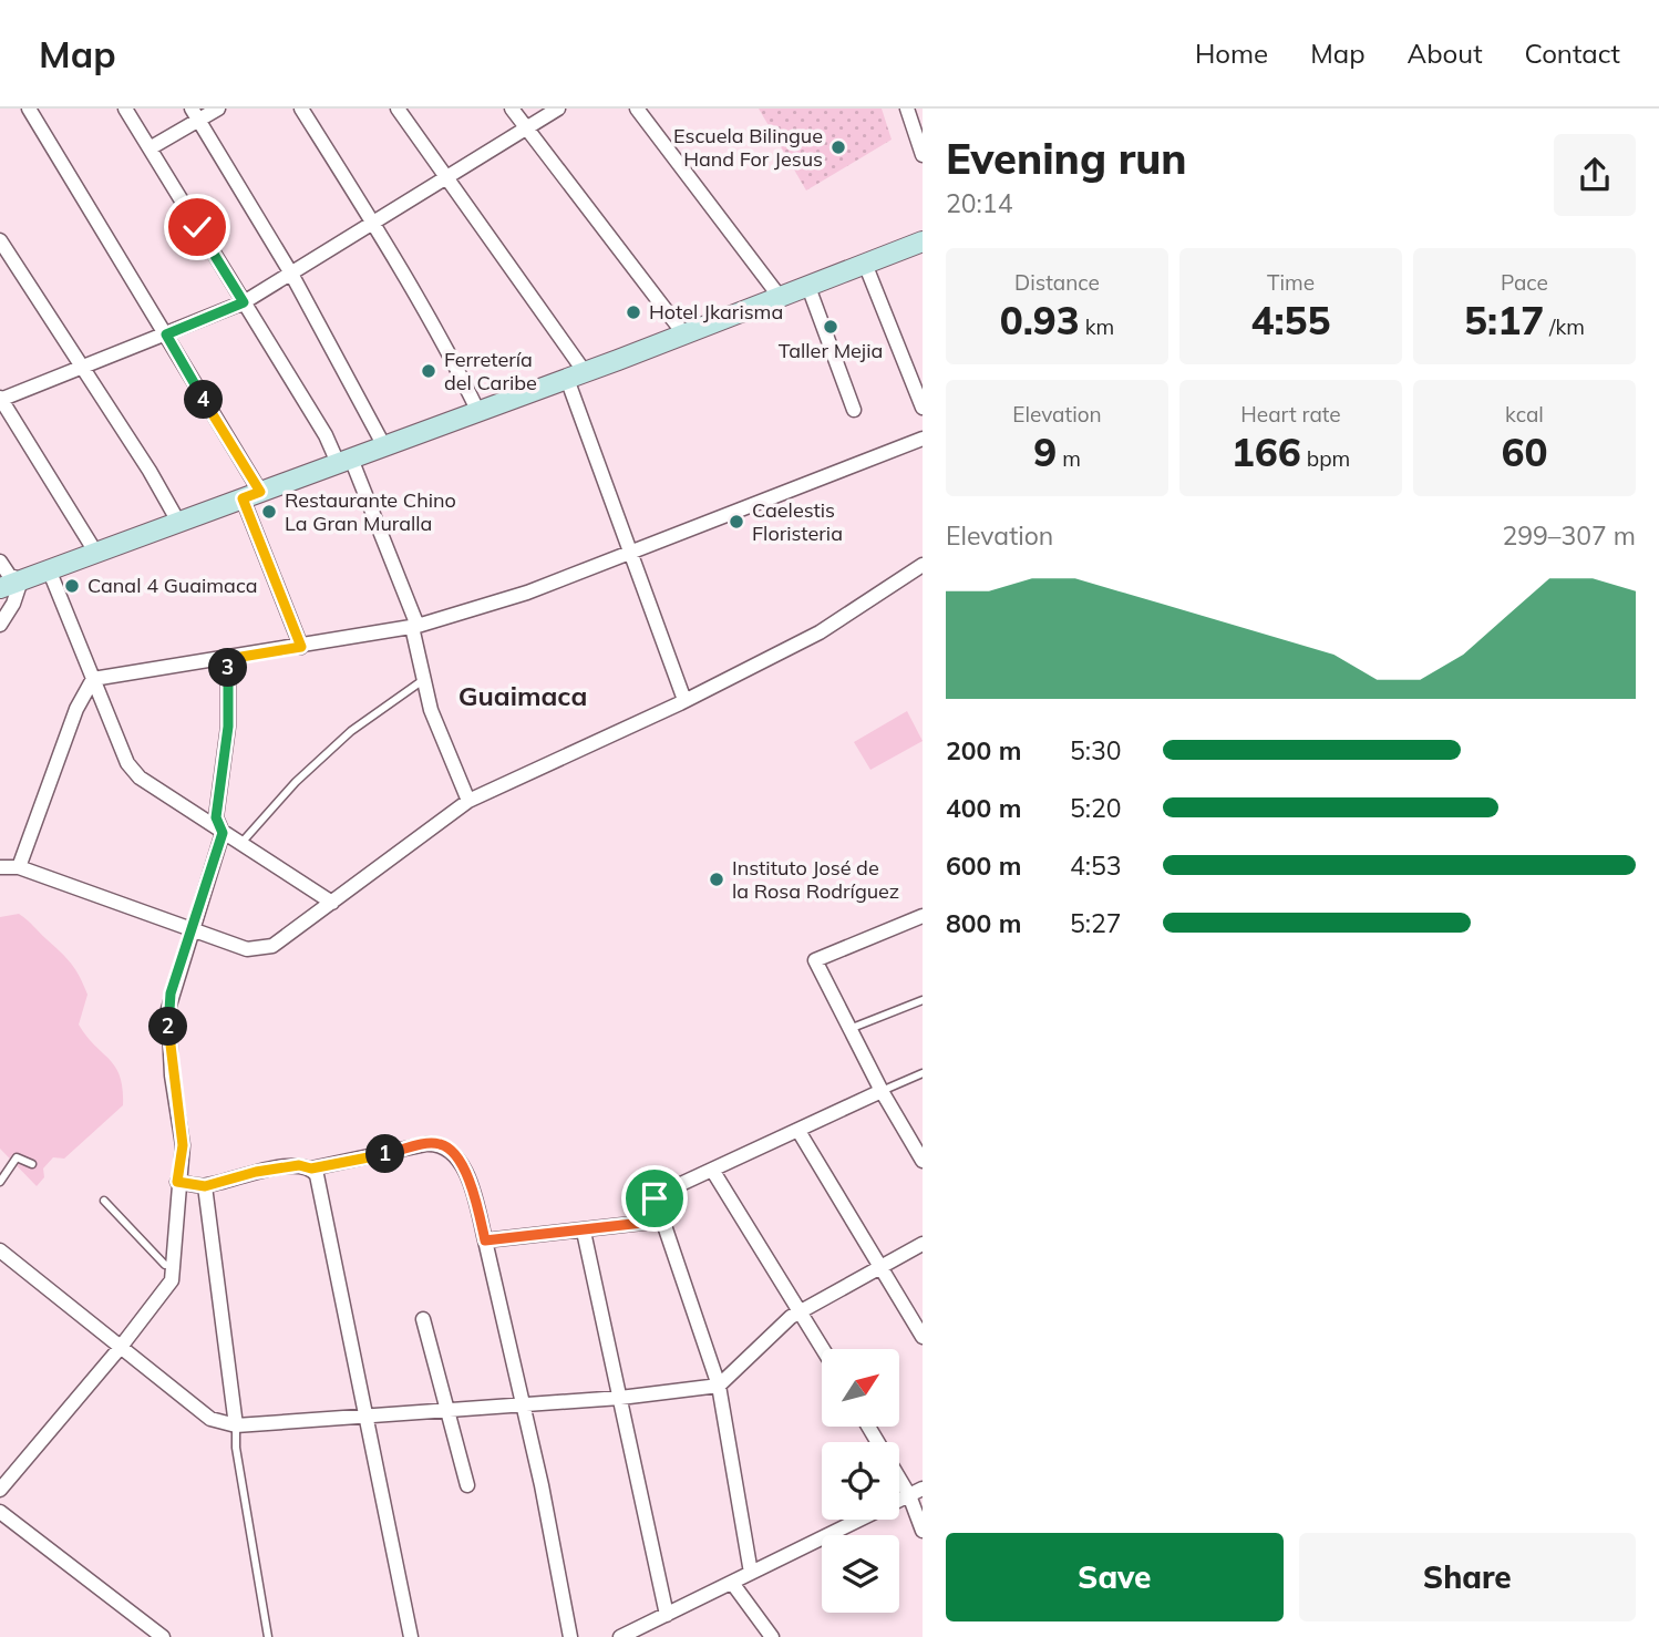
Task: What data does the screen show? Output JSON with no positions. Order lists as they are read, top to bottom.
{
  "districts": ["Guaimaca"],
  "places": [
    "Escuela Bilingue Hand For Jesus",
    "Hotel Jkarisma",
    "Taller Mejia",
    "Ferretería del Caribe",
    "Restaurante Chino La Gran Muralla",
    "Caelestis Floristeria",
    "Canal 4 Guaimaca",
    "Instituto José de la Rosa Rodríguez"
  ],
  "north": "top right",
  "page": {
    "header": "Map",
    "nav": [
      "Home",
      "Map",
      "About",
      "Contact"
    ],
    "heading": ["Evening run", "20:14"],
    "stats": [
      ["Distance", "0.93 km"],
      ["Time", "4:55"],
      ["Pace", "5:17 /km"],
      ["Elevation", "9 m"],
      ["Heart rate", "166 bpm"],
      ["kcal", "60"]
    ],
    "pins": [
      "4",
      "3",
      "2",
      "1"
    ],
    "chart": ["Elevation", "299–307 m"],
    "list": [
      {
        "name": "200 m",
        "note": "5:30"
      },
      {
        "name": "400 m",
        "note": "5:20"
      },
      {
        "name": "600 m",
        "note": "4:53"
      },
      {
        "name": "800 m",
        "note": "5:27"
      }
    ],
    "buttons": ["Save", "Share"]
  }
}
